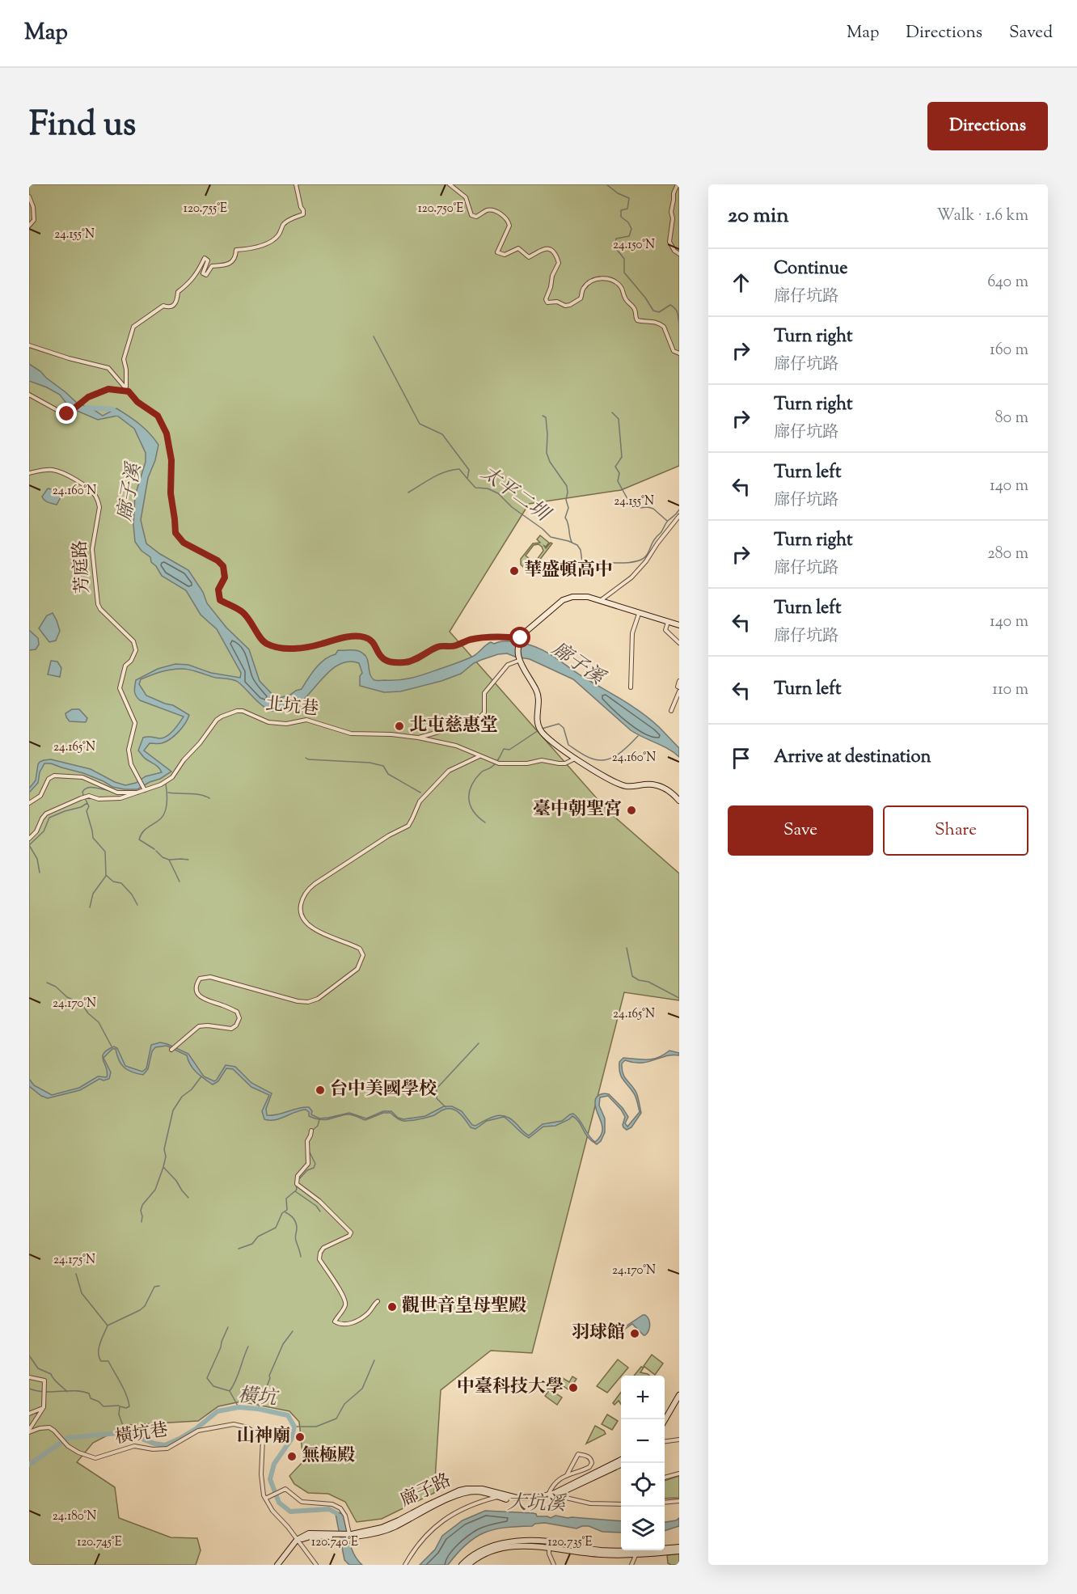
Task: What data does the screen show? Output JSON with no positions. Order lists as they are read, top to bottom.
{
  "streets": {
    "main road": ["廍子路"],
    "street": ["芳庭路", "北坑巷", "橫坑巷"]
  },
  "crossings": [
    ["芳庭路", "北坑巷"]
  ],
  "water": [
    "廍子溪",
    "太平二圳",
    "橫坑",
    "大坑溪"
  ],
  "places": [
    "華盛頓高中",
    "北屯慈惠堂",
    "臺中朝聖宮",
    "台中美國學校",
    "觀世音皇母聖殿",
    "羽球館",
    "中臺科技大學",
    "山神廟",
    "無極殿"
  ],
  "page": {
    "header": "Map",
    "nav": ["Map", "Directions", "Saved"],
    "title": "Find us",
    "buttons": [
      "Directions",
      ["Save", "Share"]
    ],
    "heading": ["20 min", "Walk · 1.6 km"],
    "list": [
      ["Continue", "廍仔坑路", "640 m"],
      ["Turn right", "廍仔坑路", "160 m"],
      ["Turn right", "廍仔坑路", "80 m"],
      ["Turn left", "廍仔坑路", "140 m"],
      ["Turn right", "廍仔坑路", "280 m"],
      ["Turn left", "廍仔坑路", "140 m"],
      ["Turn left", "110 m"],
      "Arrive at destination"
    ],
    "map_buttons": ["+", "−"]
  },
  "coordinates": [
    "120.755°E",
    "120.750°E",
    "24.155°N",
    "24.150°N",
    "24.160°N",
    "24.165°N",
    "24.170°N",
    "24.175°N",
    "24.180°N",
    "120.745°E",
    "120.740°E",
    "120.735°E"
  ]
}
